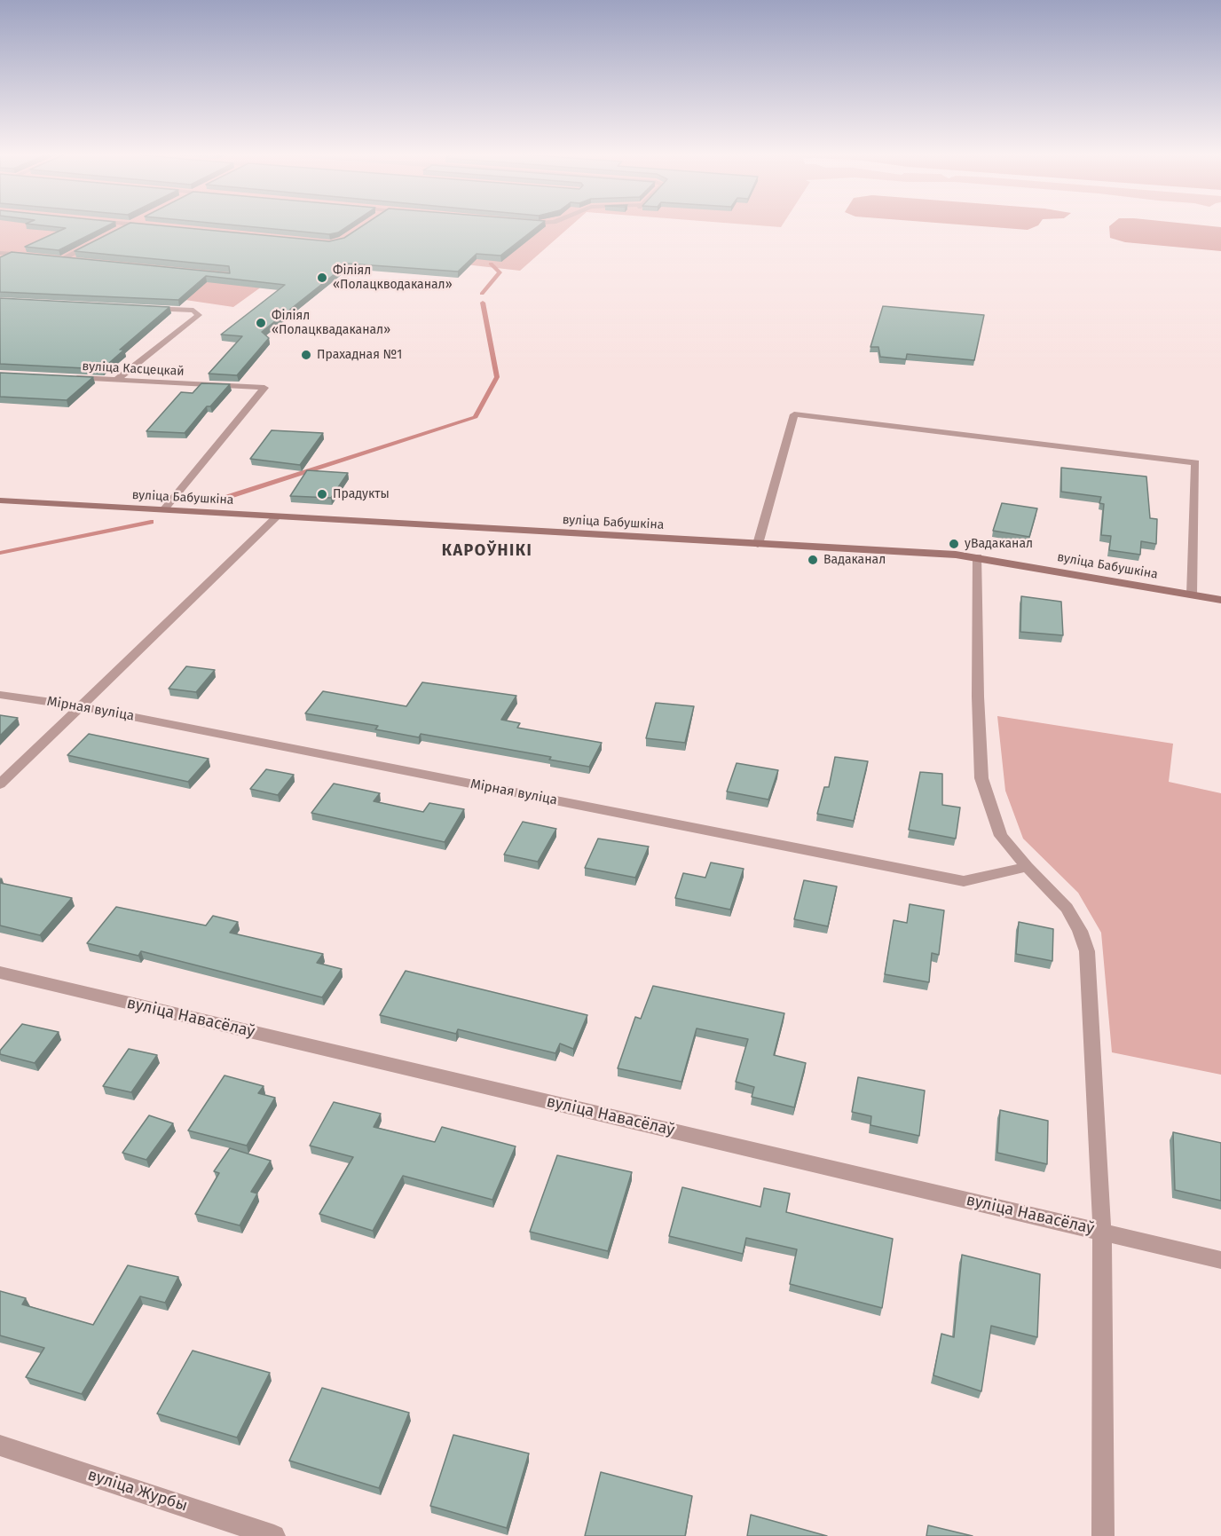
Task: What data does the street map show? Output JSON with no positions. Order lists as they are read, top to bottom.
{
  "streets": {
    "street": [
      "вуліца Касцецкай",
      "вуліца Бабушкіна",
      "Мірная вуліца",
      "вуліца Навасёлаў",
      "вуліца Журбы"
    ]
  },
  "crossings": [
    ["вуліца Касцецкай", "вуліца Бабушкіна"]
  ],
  "districts": ["КАРОЎНІКІ"],
  "places": [
    "Філіял «Полацкводаканал»",
    "Філіял «Полацквадаканал»",
    "Прахадная №1",
    "Прадукты",
    "уВадаканал",
    "Вадаканал"
  ]
}
